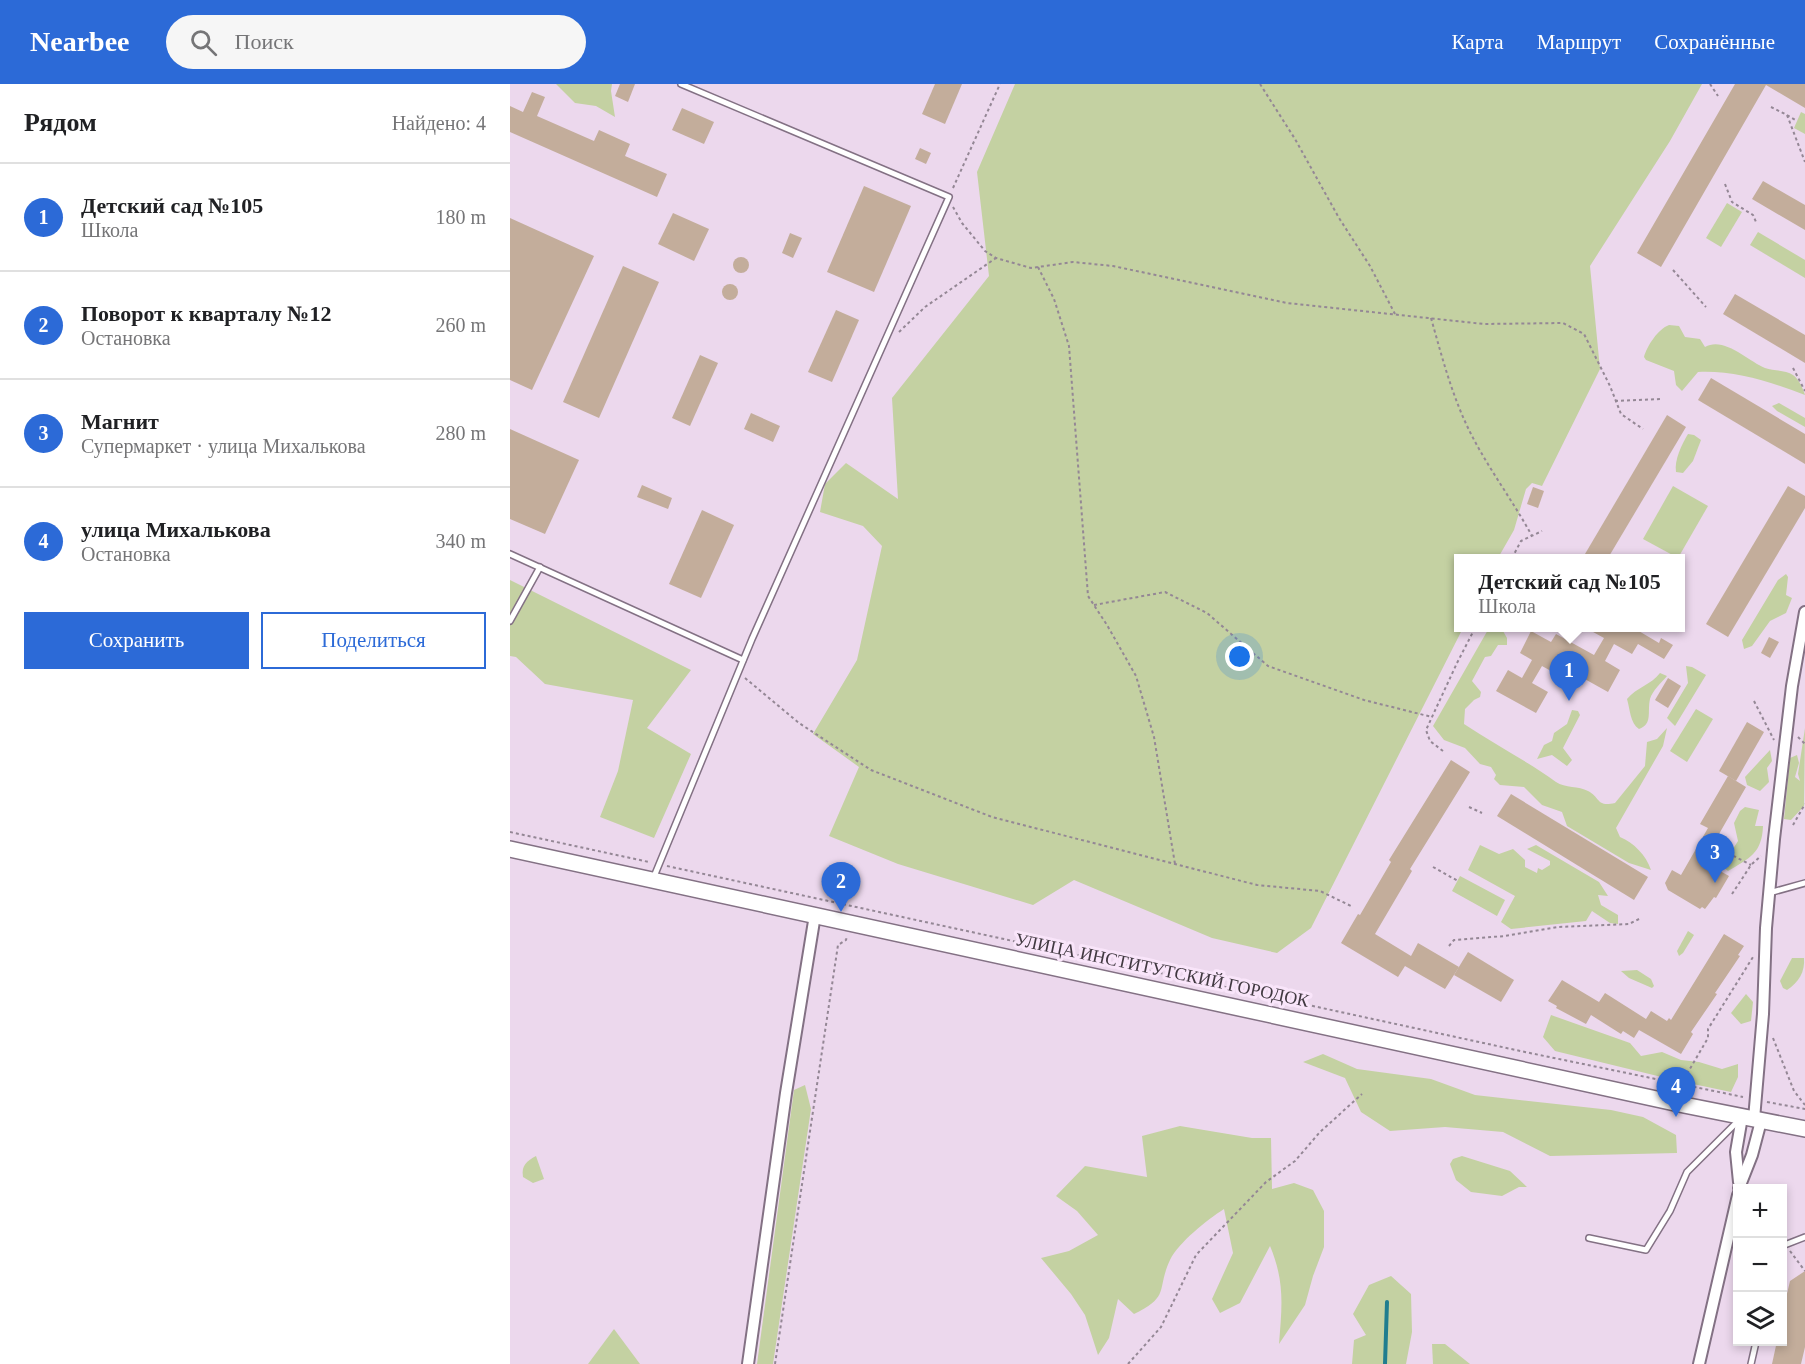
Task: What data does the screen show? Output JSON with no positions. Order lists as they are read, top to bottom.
{
  "streets": {
    "street": ["УЛИЦА ИНСТИТУТСКИЙ ГОРОДОК"]
  },
  "page": {
    "header": "Nearbee",
    "search": "Поиск",
    "nav": ["Карта", "Маршрут", "Сохранённые"],
    "heading": ["Рядом", "Найдено: 4"],
    "list": [
      {
        "mark": "1",
        "name": "Детский сад №105",
        "note": "Школа",
        "value": "180 m"
      },
      {
        "mark": "2",
        "name": "Поворот к кварталу №12",
        "note": "Остановка",
        "value": "260 m"
      },
      {
        "mark": "3",
        "name": "Магнит",
        "note": "Супермаркет · улица Михалькова",
        "value": "280 m"
      },
      {
        "mark": "4",
        "name": "улица Михалькова",
        "note": "Остановка",
        "value": "340 m"
      }
    ],
    "popup": ["Детский сад №105", "Школа"],
    "buttons": ["Сохранить", "Поделиться"],
    "pins": [
      "1",
      "3",
      "2",
      "4"
    ],
    "map_buttons": ["+", "−"]
  }
}
